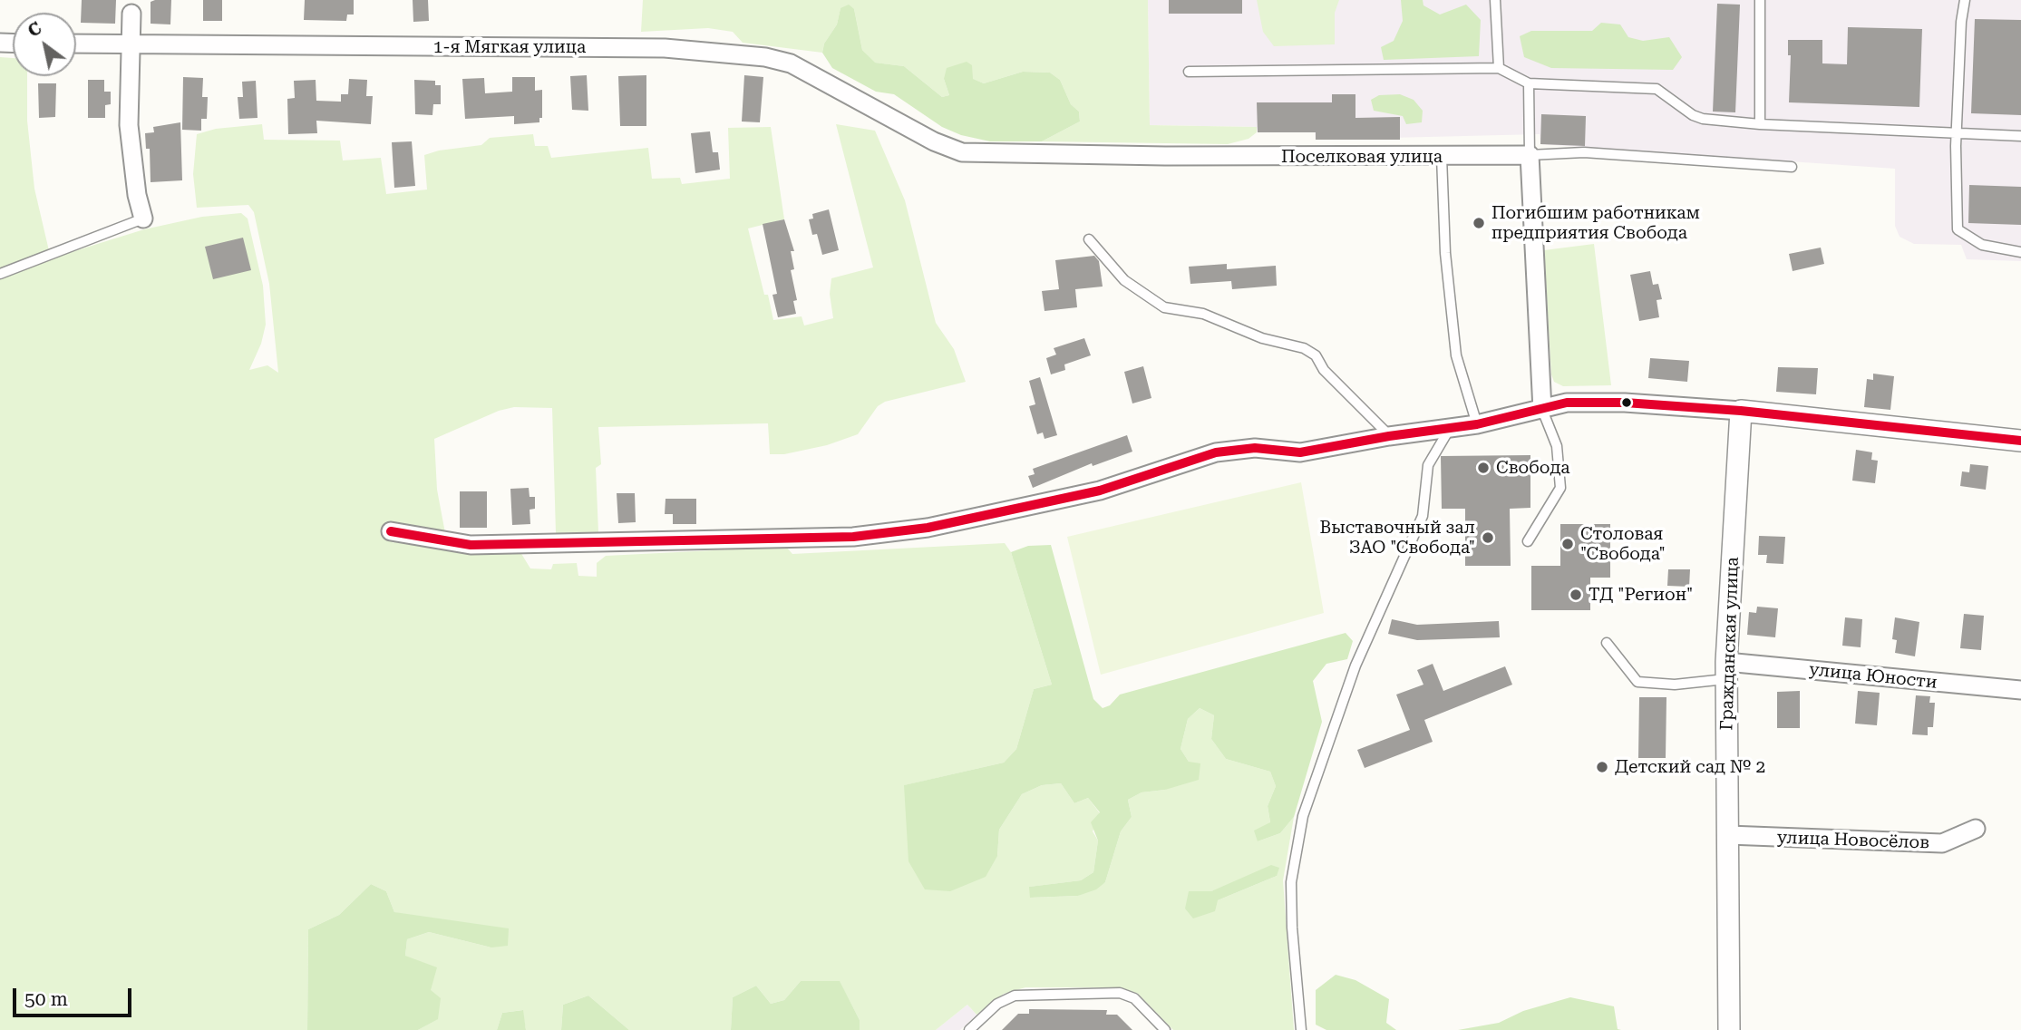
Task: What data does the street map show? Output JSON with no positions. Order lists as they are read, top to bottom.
{
  "streets": {
    "street": [
      "1-я Мягкая улица",
      "Поселковая улица",
      "Гражданская улица",
      "улица Юности",
      "улица Новосёлов"
    ]
  },
  "crossings": [
    ["1-я Мягкая улица", "Поселковая улица"],
    ["Гражданская улица", "улица Юности"],
    ["Гражданская улица", "улица Новосёлов"]
  ],
  "places": [
    "Погибшим работникам предприятия Свобода",
    "Свобода",
    "Выставочный зал ЗАО \"Свобода\"",
    "Столовая \"Свобода\"",
    "ТД \"Регион\"",
    "Детский сад № 2"
  ],
  "scale_bar": "50 m",
  "north": "top left"
}
